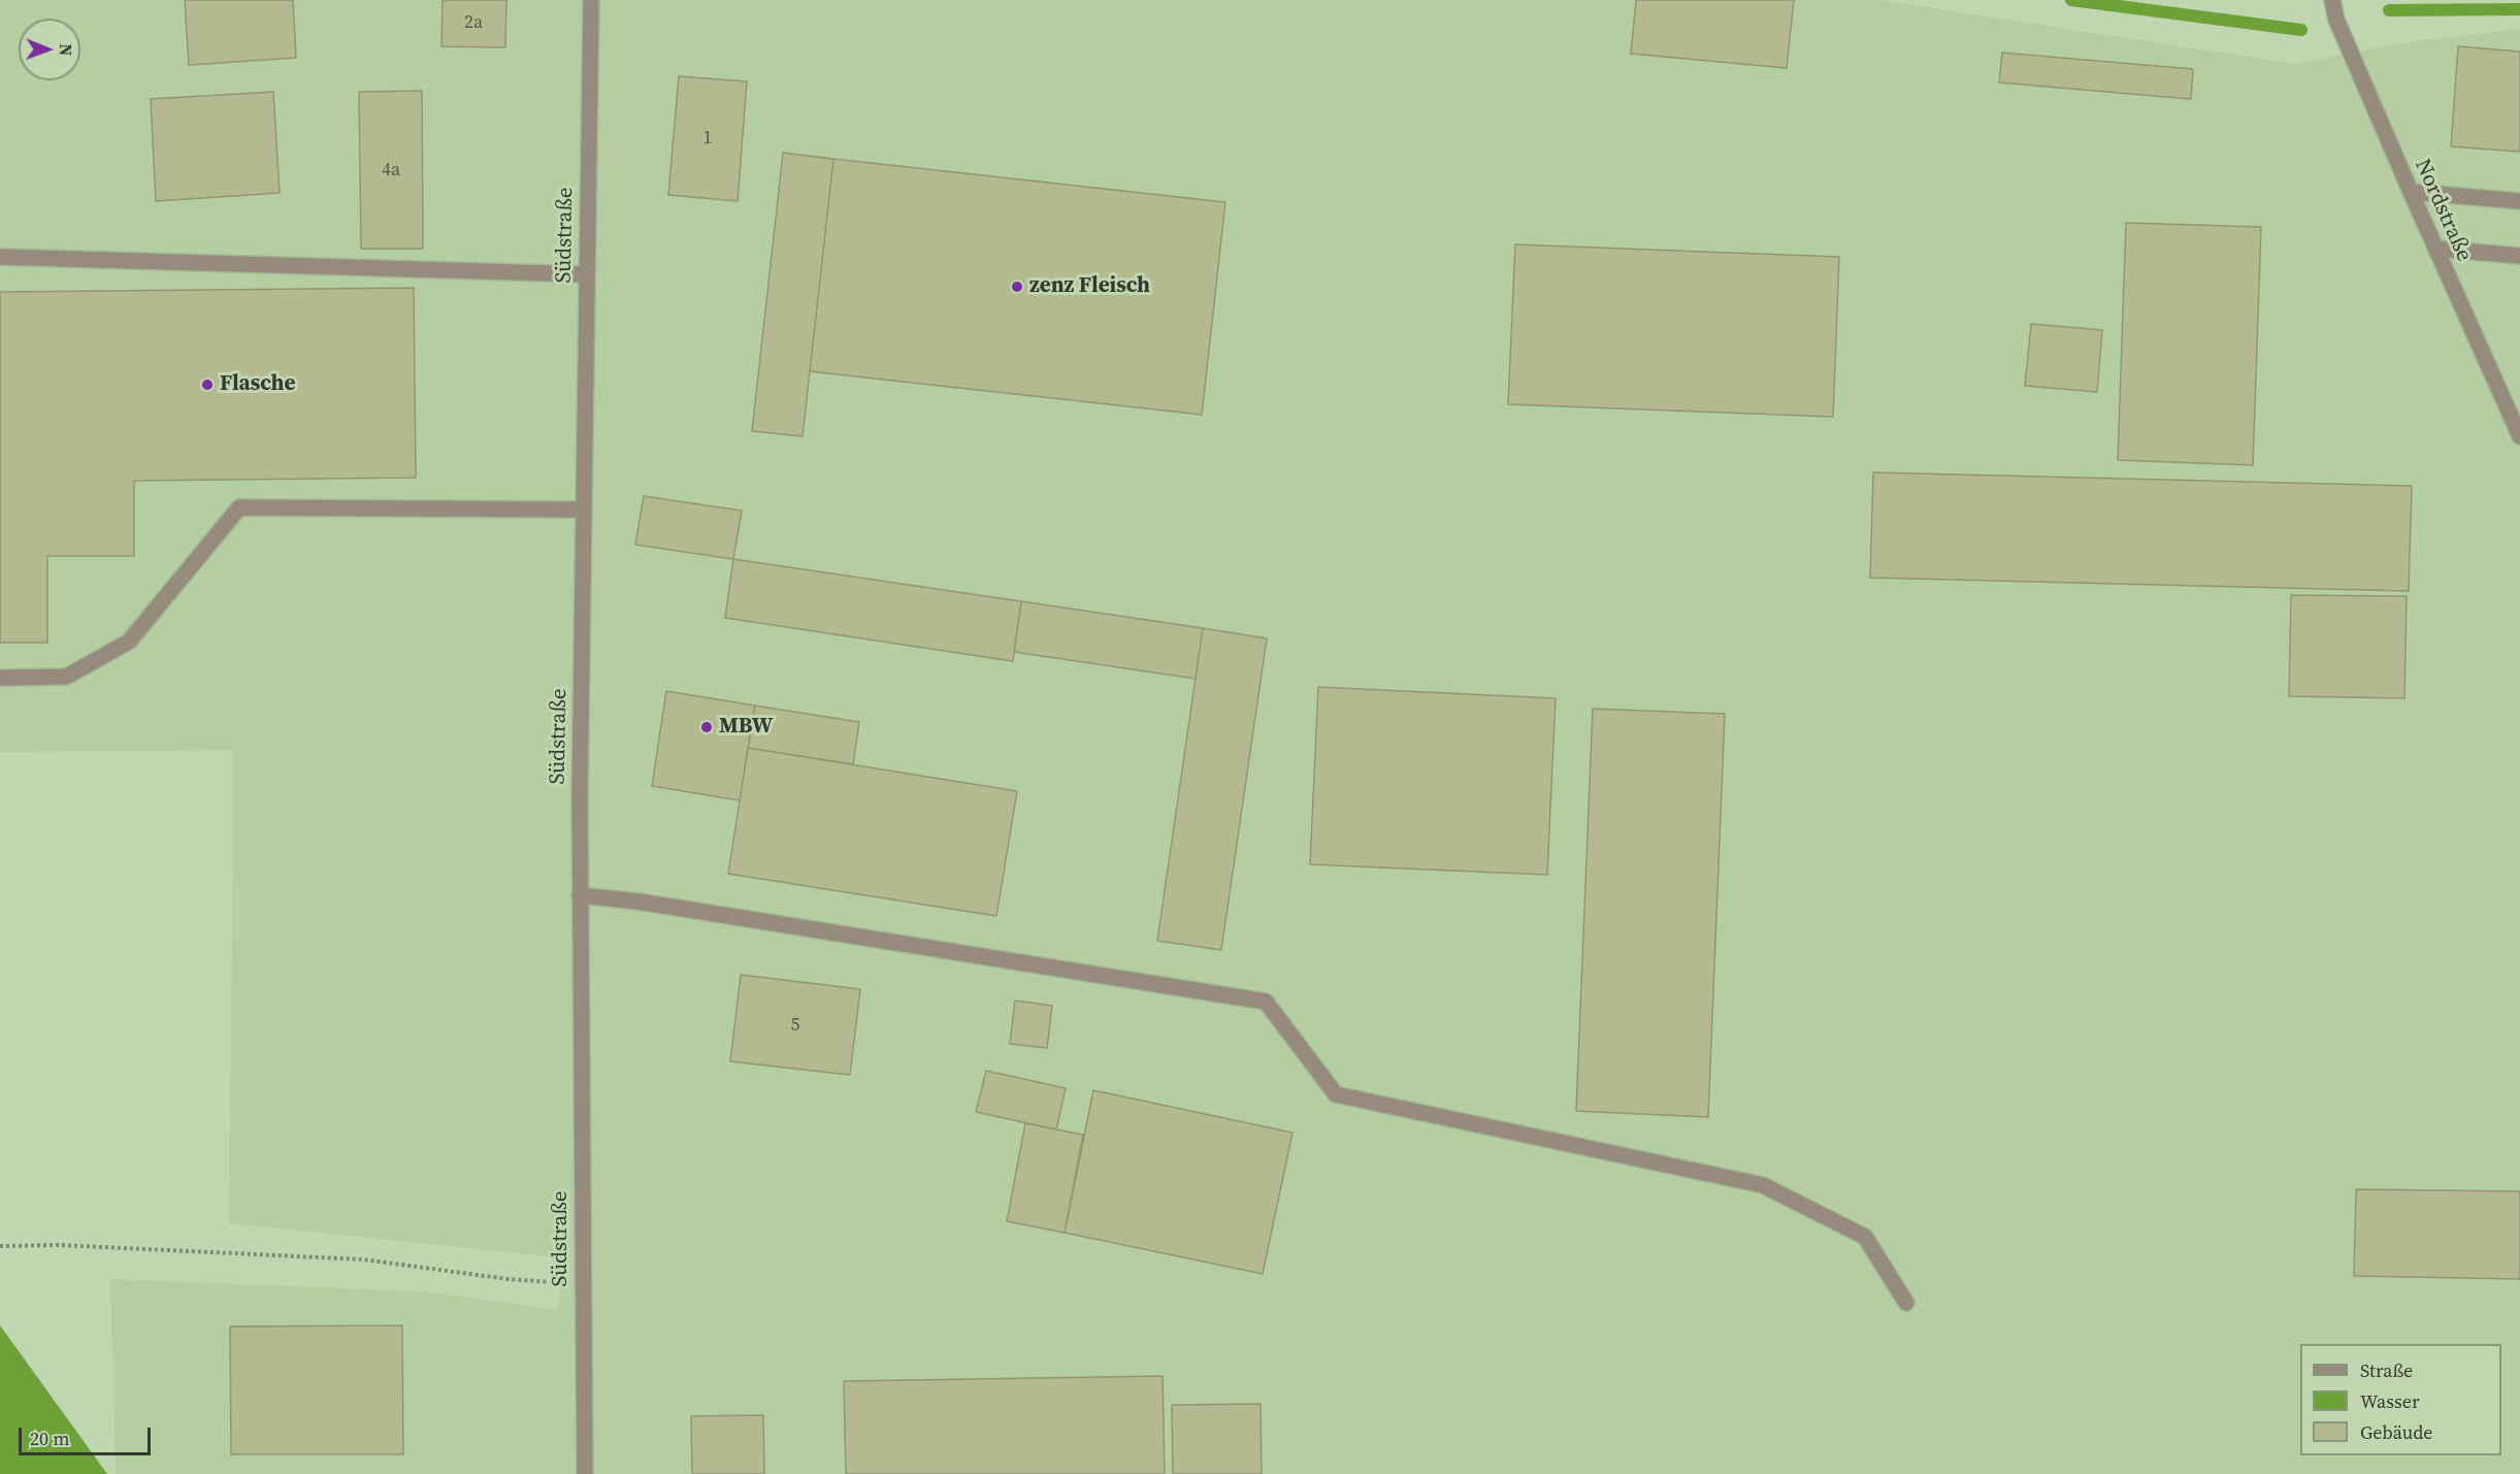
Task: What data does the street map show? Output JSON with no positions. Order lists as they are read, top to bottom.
{
  "streets": {
    "street": ["Nordstraße", "Südstraße"]
  },
  "places": ["zenz Fleisch", "Flasche", "MBW"],
  "house_numbers": [
    "2a",
    "1",
    "4a",
    "5"
  ],
  "legend": ["Straße", "Wasser", "Gebäude"],
  "scale_bar": "20 m",
  "north": "right"
}
